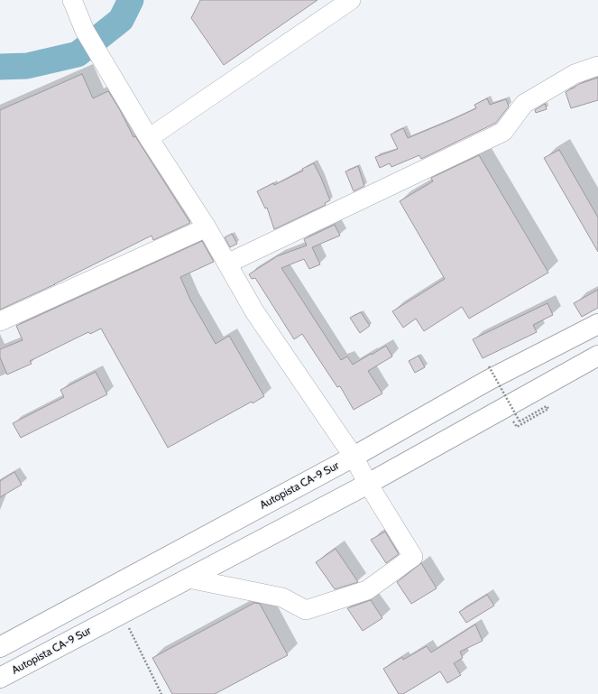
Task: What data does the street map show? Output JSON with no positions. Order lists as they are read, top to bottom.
{
  "streets": {
    "highway": ["Autopista CA-9 Sur"]
  }
}
